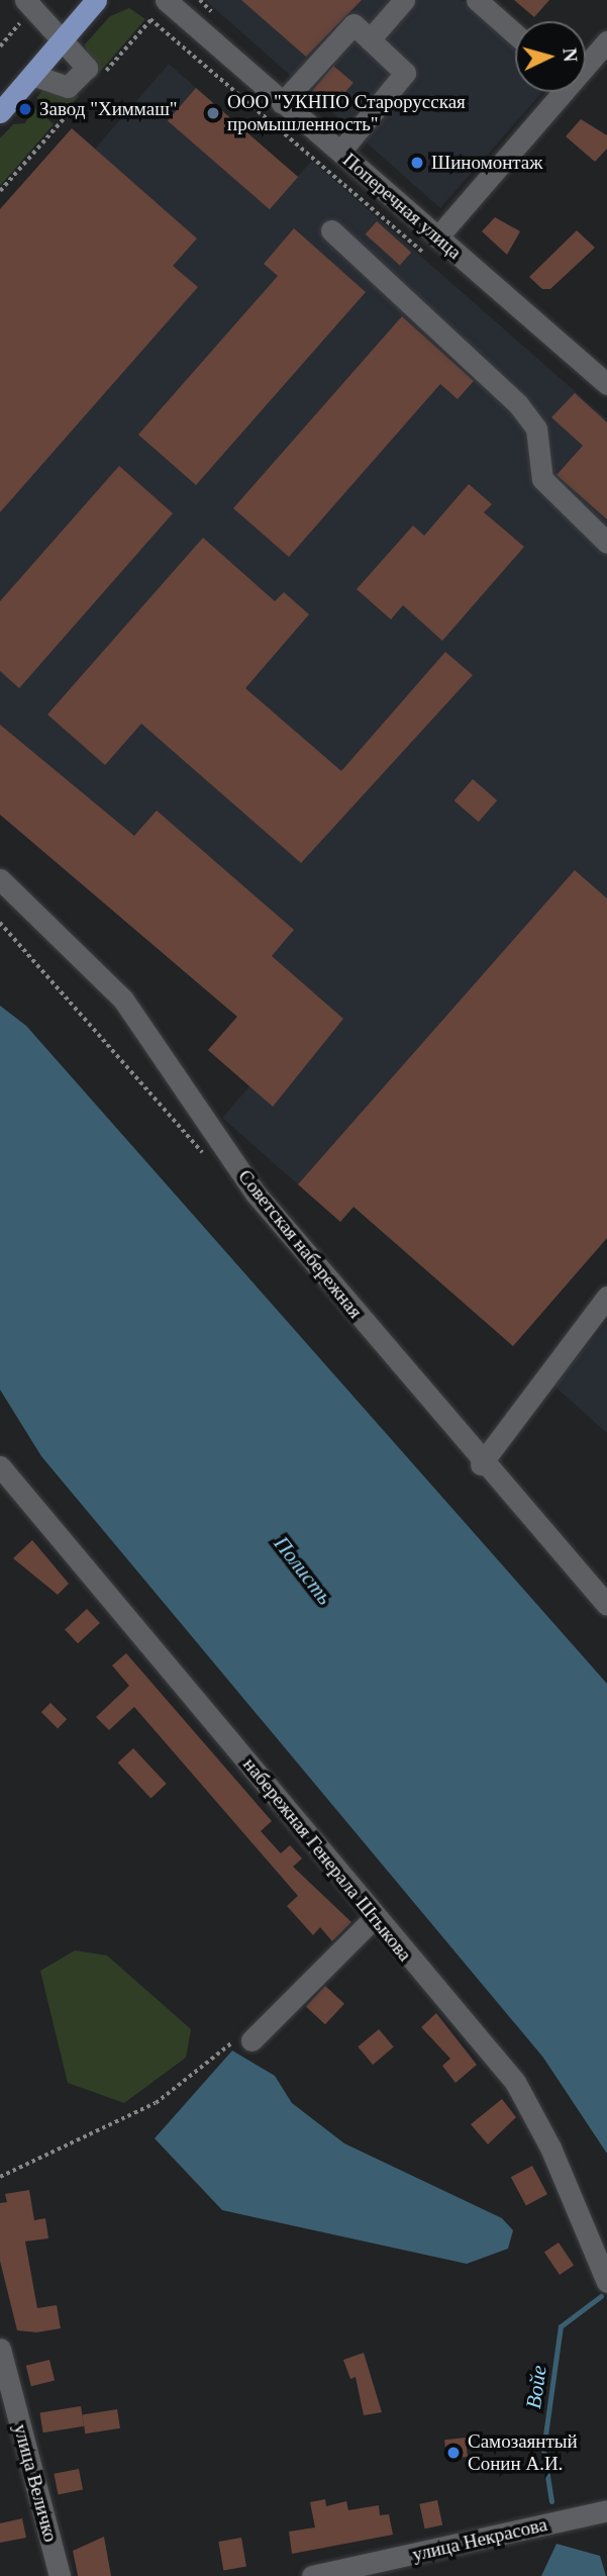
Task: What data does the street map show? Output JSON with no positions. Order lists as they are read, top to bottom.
{
  "streets": {
    "street": [
      "Поперечная улица",
      "Советская набережная",
      "набережная Генерала Штыкова",
      "улица Величко",
      "улица Некрасова"
    ]
  },
  "water": ["Полисть", "Войе"],
  "places": [
    "Завод \"Химмаш\"",
    "ООО \"УКНПО Старорусская промышленность\"",
    "Шиномонтаж",
    "Самозаянтый Сонин А.И."
  ],
  "north": "right"
}
